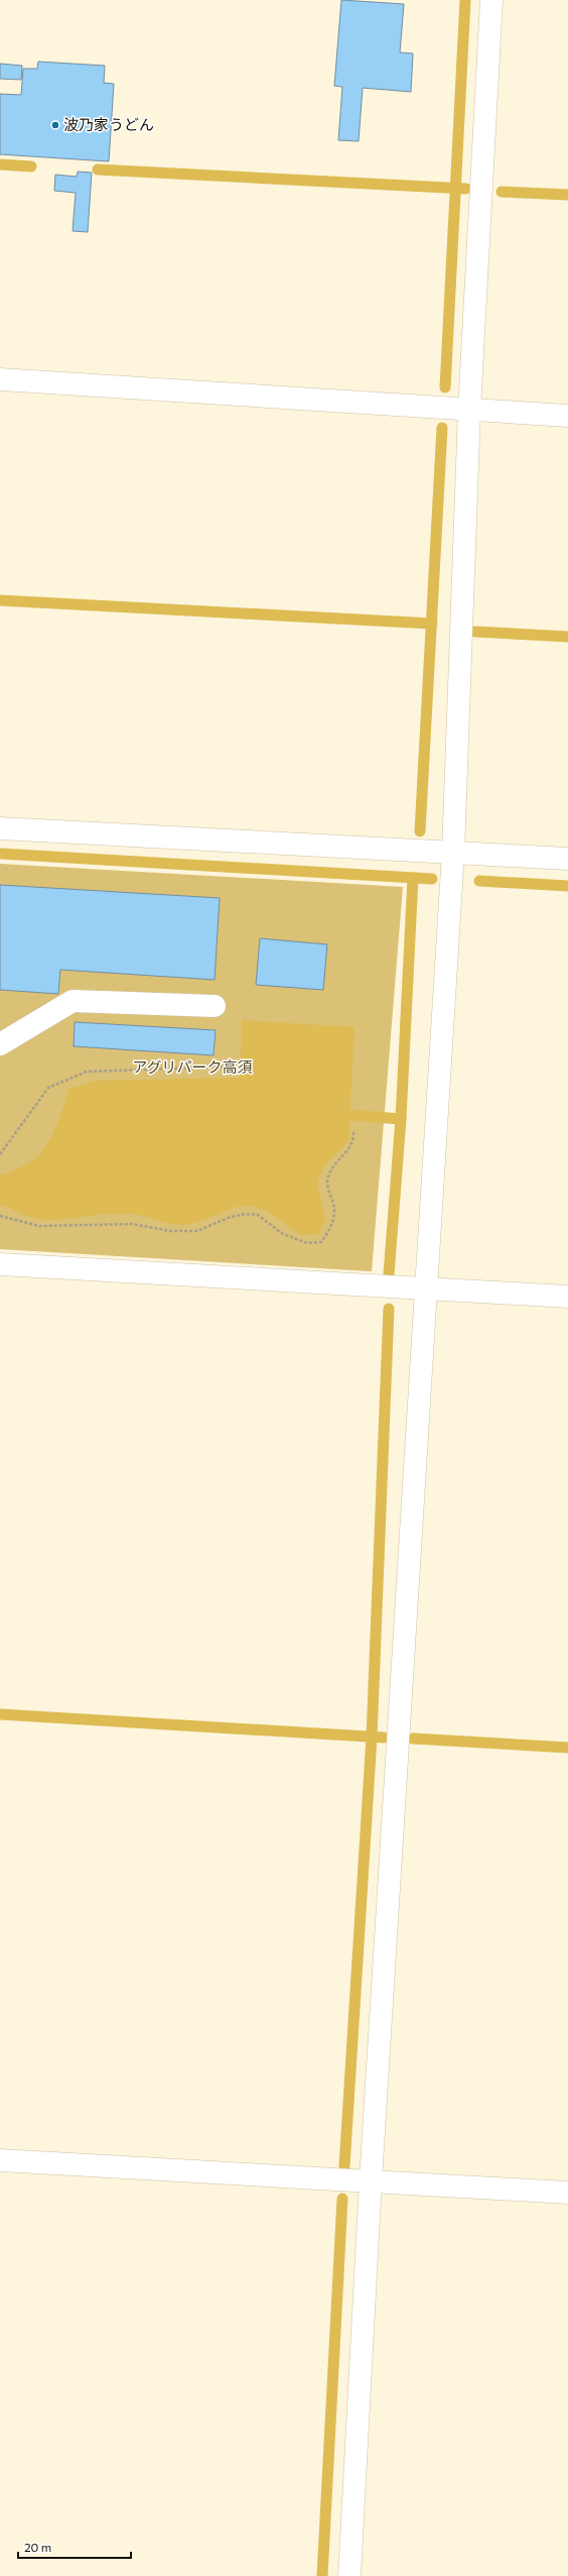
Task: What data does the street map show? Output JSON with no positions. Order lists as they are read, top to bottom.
{
  "parks": ["アグリパーク高須"],
  "places": ["波乃家うどん"],
  "scale_bar": "20 m"
}
